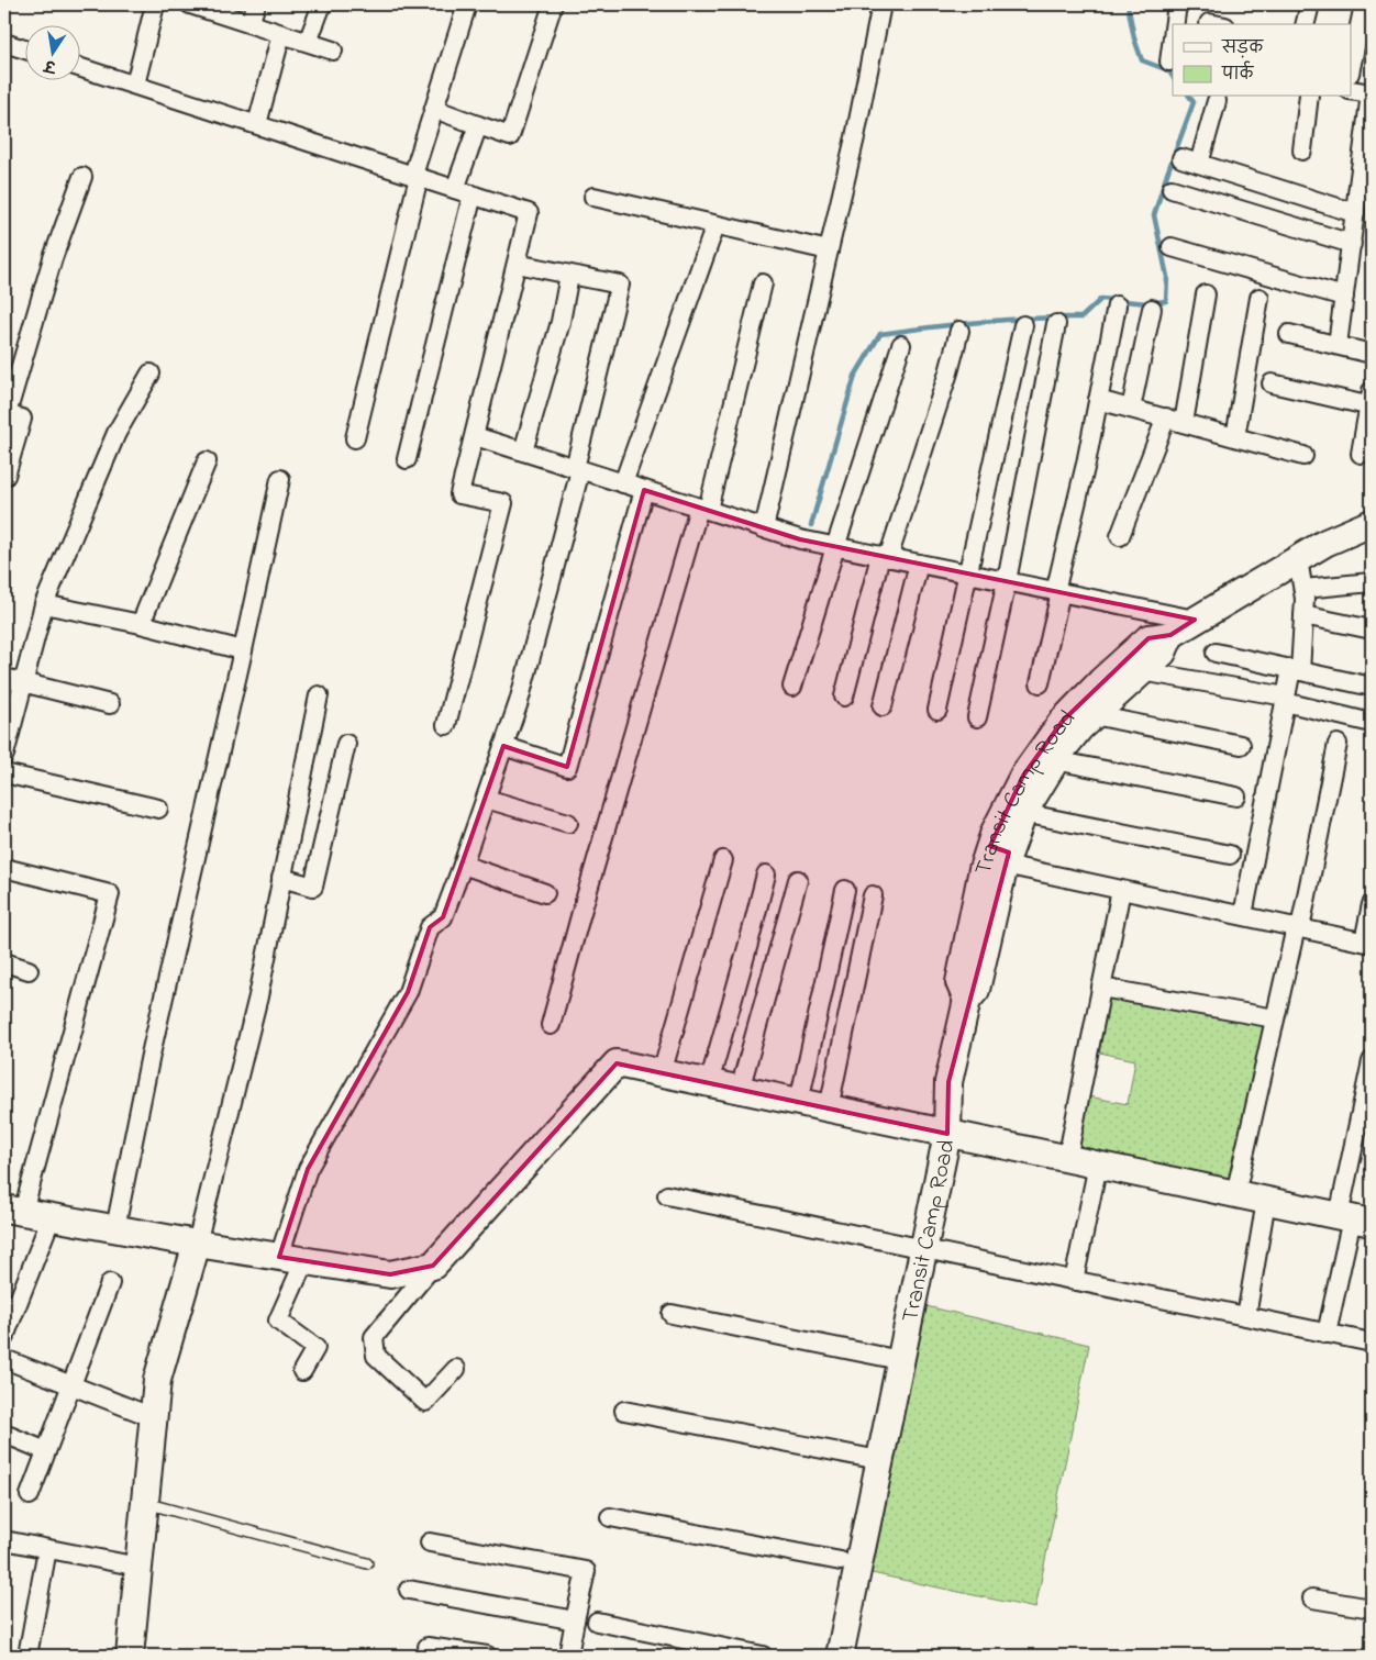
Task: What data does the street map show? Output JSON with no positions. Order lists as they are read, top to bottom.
{
  "streets": {
    "street": ["Transit Camp Road"]
  },
  "legend": ["सड़क", "पार्क"],
  "north": "bottom"
}
